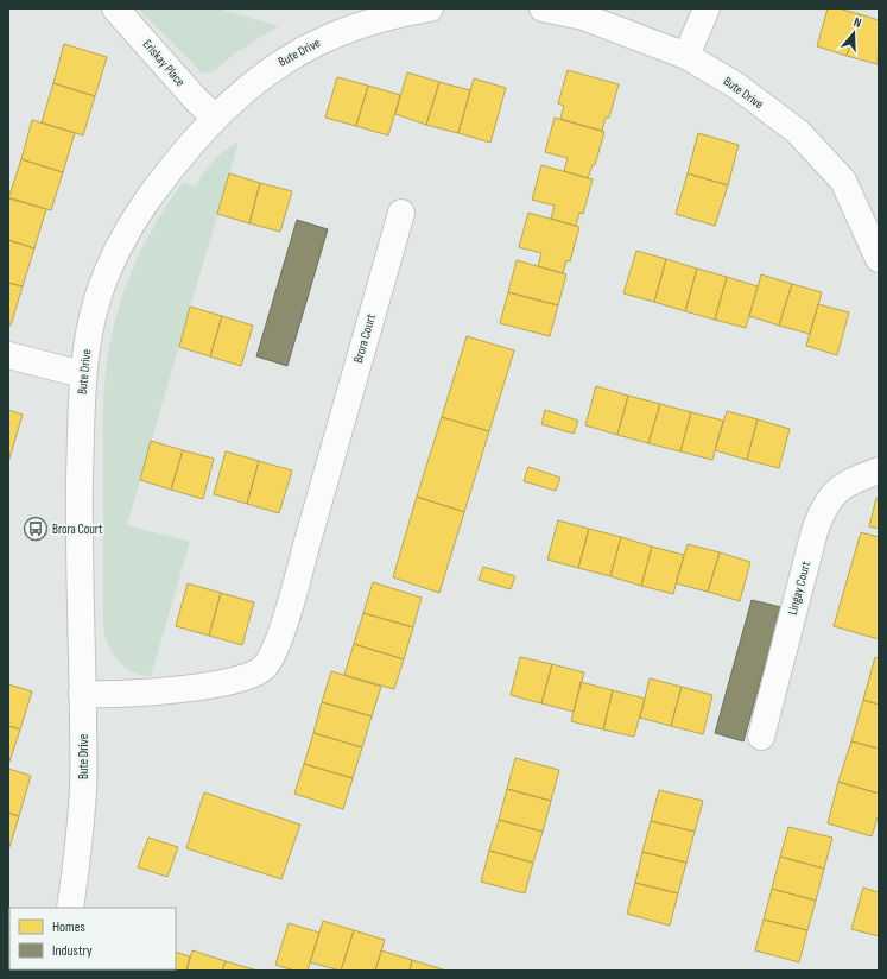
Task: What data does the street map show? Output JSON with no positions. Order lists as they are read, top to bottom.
{
  "streets": {
    "street": [
      "Bute Drive",
      "Eriskay Place",
      "Brora Court",
      "Lingay Court"
    ]
  },
  "crossings": [
    ["Bute Drive", "Eriskay Place"],
    ["Bute Drive", "Brora Court"]
  ],
  "places": {
    "bus stop": ["Brora Court"]
  },
  "legend": ["Homes", "Industry"],
  "north": "top"
}
